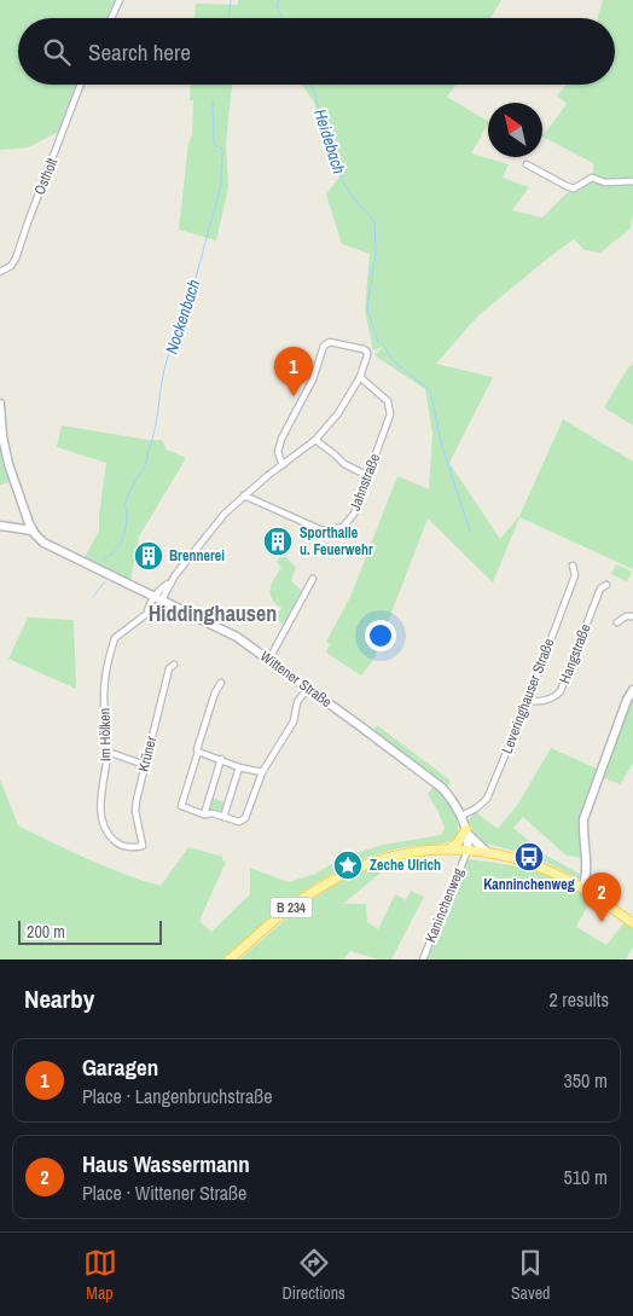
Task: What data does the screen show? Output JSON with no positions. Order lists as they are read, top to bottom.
{
  "streets": {
    "main road": ["Wittener Straße", "B 234"],
    "street": [
      "Ostholt",
      "Jahnstraße",
      "Hangstraße",
      "Leveringhauser Straße",
      "Im Hölken",
      "Krüner",
      "Kaninchenweg"
    ]
  },
  "crossings": [
    ["Hangstraße", "Leveringhauser Straße"],
    ["Wittener Straße", "Leveringhauser Straße"],
    ["Wittener Straße", "Im Hölken"],
    ["Wittener Straße", "Kaninchenweg"],
    ["Wittener Straße", "B 234"],
    ["Im Hölken", "Krüner"],
    ["Kaninchenweg", "B 234"]
  ],
  "districts": ["Hiddinghausen"],
  "water": ["Heidebach", "Nockenbach"],
  "places": {
    "building": ["Sporthalle u. Feuerwehr", "Brennerei"],
    "bus stop": ["Kanninchenweg"],
    "place": ["Zeche Ulrich"]
  },
  "scale_bar": "200 m",
  "north": "top left",
  "page": {
    "search": "Search here",
    "pins": ["1", "2"],
    "scale": "200 m",
    "heading": ["Nearby", "2 results"],
    "list": [
      {
        "mark": "1",
        "name": "Garagen",
        "note": "Place · Langenbruchstraße",
        "value": "350 m"
      },
      {
        "mark": "2",
        "name": "Haus Wassermann",
        "note": "Place · Wittener Straße",
        "value": "510 m"
      }
    ],
    "nav": ["Map", "Directions", "Saved"]
  }
}
